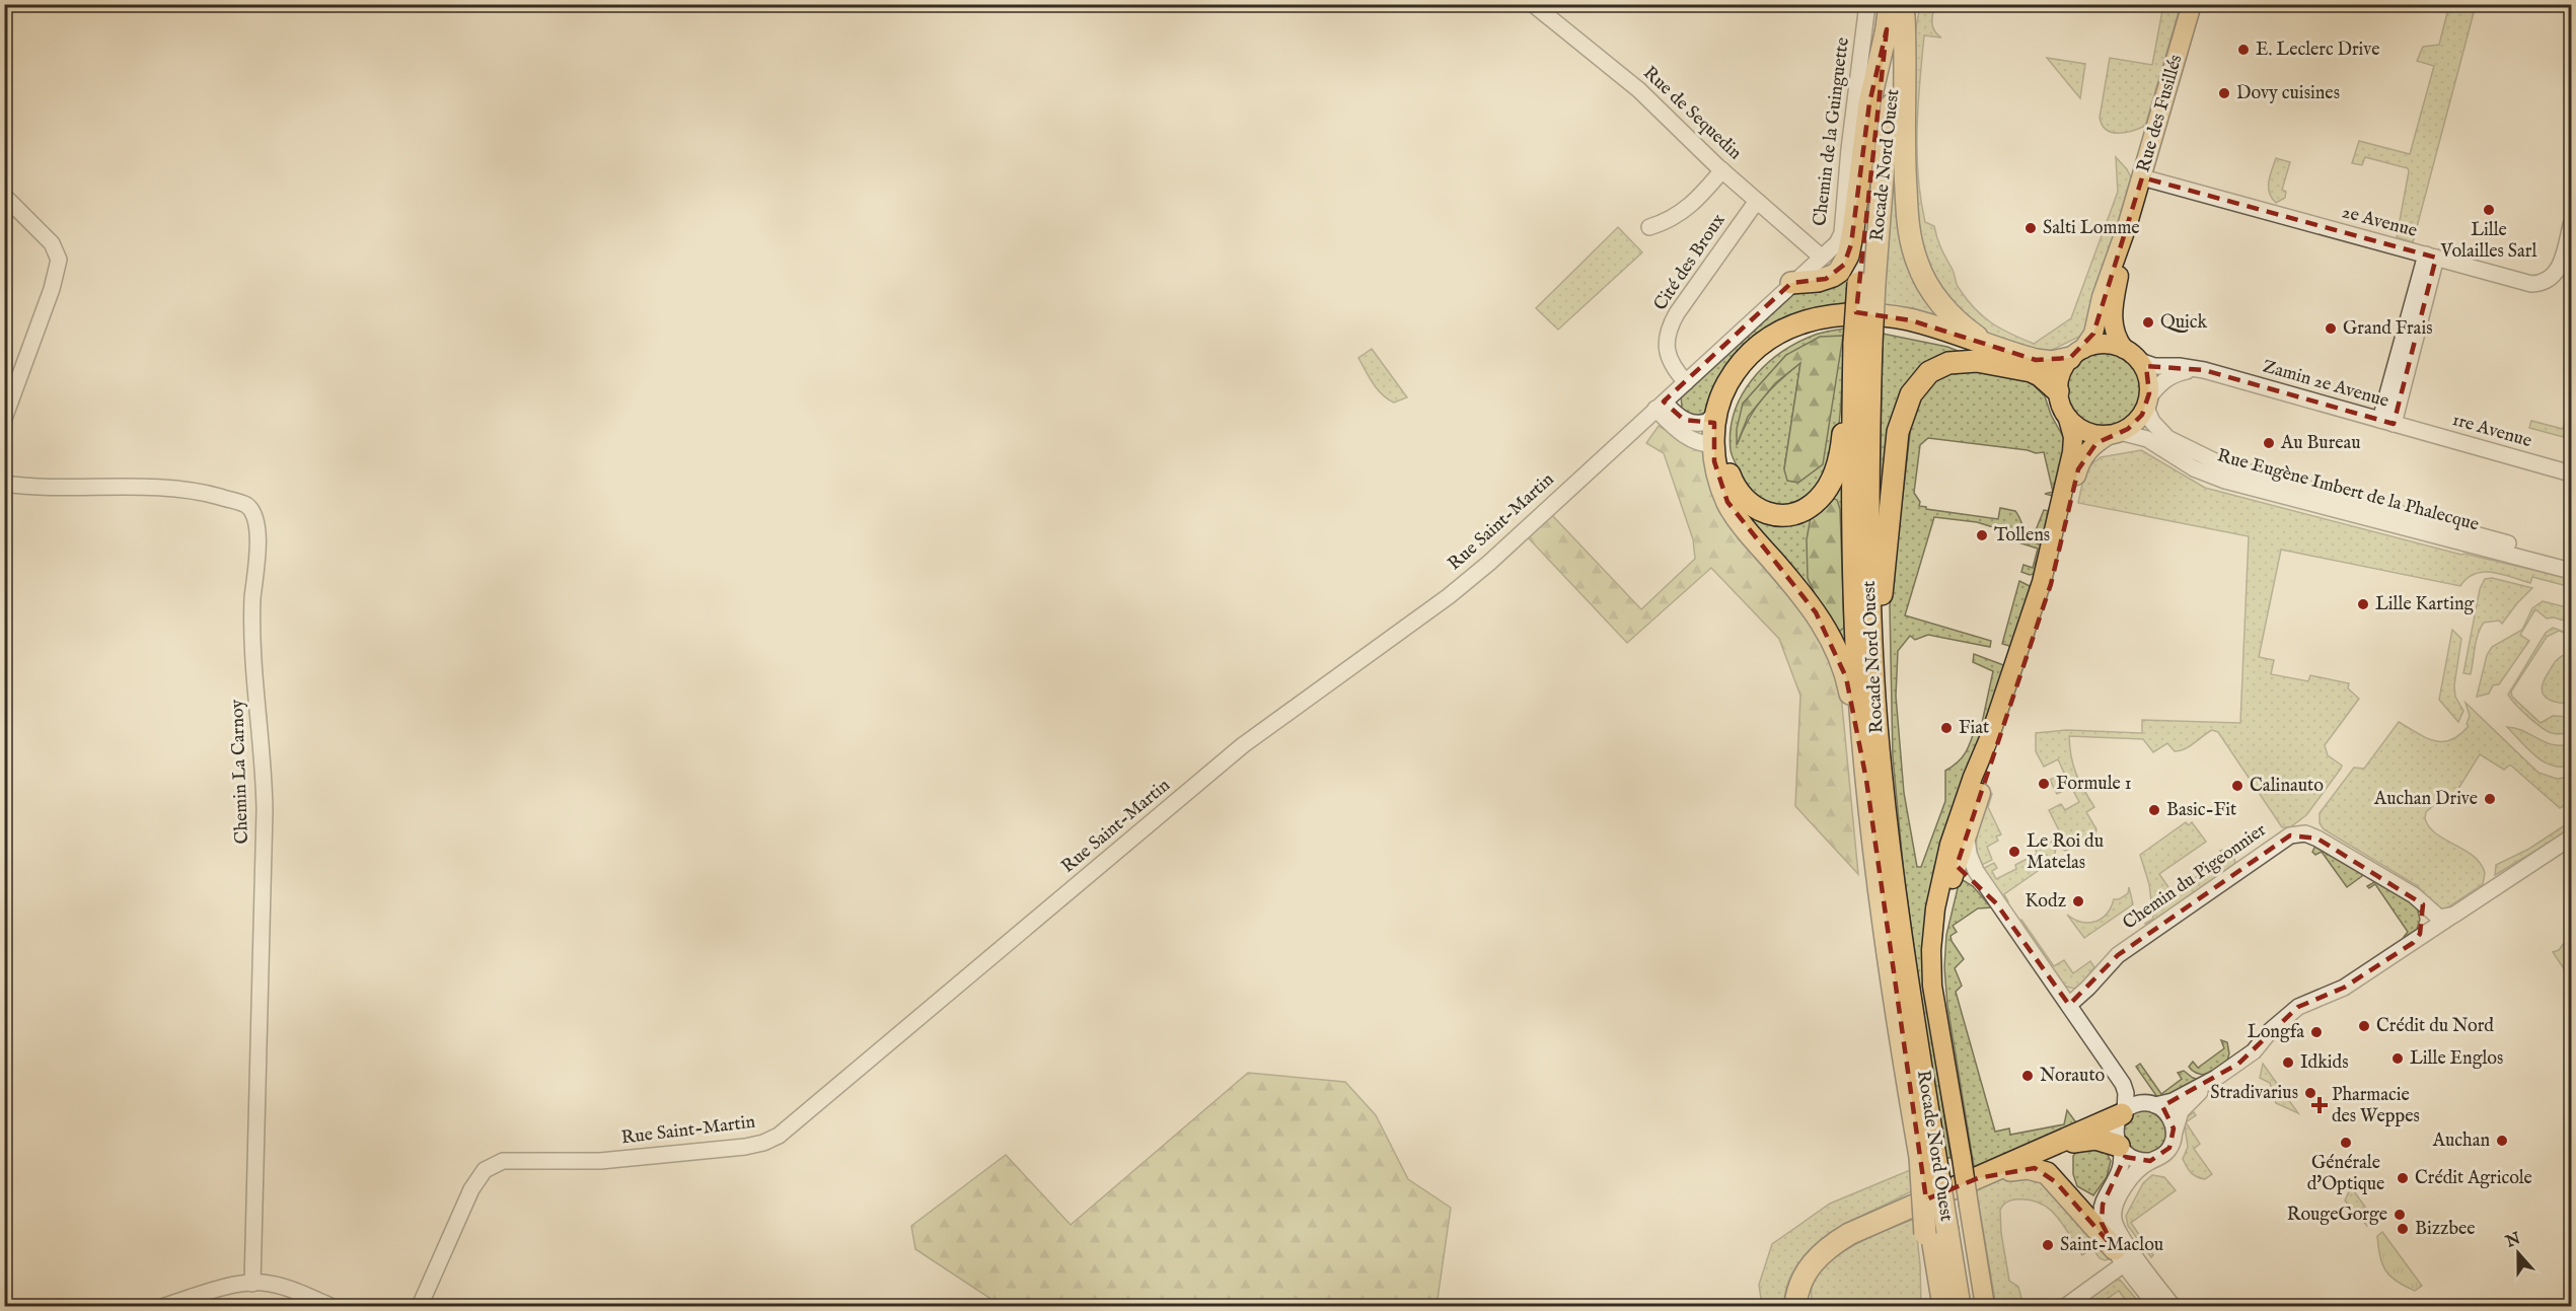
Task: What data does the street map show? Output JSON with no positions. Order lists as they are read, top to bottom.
{
  "streets": {
    "highway": ["Rocade Nord Ouest"],
    "main road": ["Rue des Fusillés"],
    "street": [
      "Rue de Sequedin",
      "Chemin de la Guinguette",
      "2e Avenue",
      "Cité des Broux",
      "Zamin 2e Avenue",
      "1re Avenue",
      "Rue Eugène Imbert de la Phalecque",
      "Rue Saint-Martin",
      "Chemin La Carnoy",
      "Chemin du Pigeonnier"
    ]
  },
  "crossings": [
    ["Rue de Sequedin", "Chemin de la Guinguette"],
    ["Rue de Sequedin", "Cité des Broux"],
    ["Rue des Fusillés", "2e Avenue"],
    ["Cité des Broux", "Rue Saint-Martin"],
    ["Zamin 2e Avenue", "1re Avenue"],
    ["Zamin 2e Avenue", "Rue Eugène Imbert de la Phalecque"]
  ],
  "places": {
    "other": [
      "E. Leclerc Drive",
      "Dovy cuisines",
      "Lille Volailles Sarl",
      "Salti Lomme",
      "Quick",
      "Grand Frais",
      "Au Bureau",
      "Tollens",
      "Lille Karting",
      "Fiat",
      "Formule 1",
      "Calinauto",
      "Auchan Drive",
      "Basic-Fit",
      "Le Roi du Matelas",
      "Kodz",
      "Crédit du Nord",
      "Longfa",
      "Lille Englos",
      "Idkids",
      "Norauto",
      "Stradivarius",
      "Auchan",
      "Générale d'Optique",
      "Crédit Agricole",
      "RougeGorge",
      "Bizzbee",
      "Saint-Maclou"
    ],
    "health": ["Pharmacie des Weppes"]
  },
  "north": "top"
}
